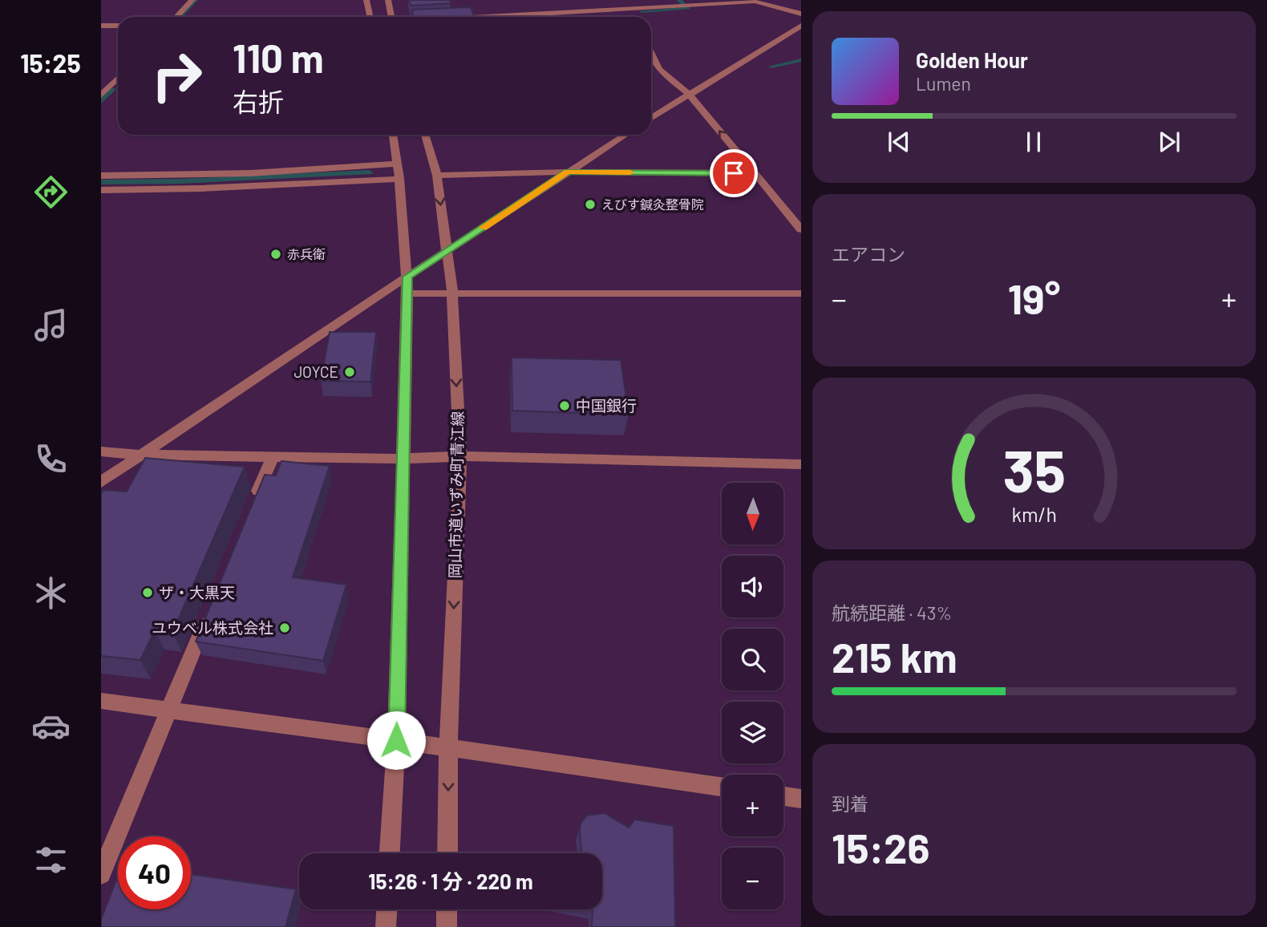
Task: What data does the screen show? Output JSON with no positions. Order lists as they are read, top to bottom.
{
  "streets": {
    "street": ["岡山市道いずみ町青江線"]
  },
  "places": [
    "えびす鍼灸整骨院",
    "赤兵衛",
    "JOYCE",
    "中国銀行",
    "ザ・大黒天",
    "ユウベル株式会社"
  ],
  "north": "bottom",
  "page": {
    "tabs": "15:25",
    "turn": ["110 m", "右折"],
    "song": ["Golden Hour", "Lumen"],
    "tile": [
      "エアコン",
      ["航続距離 · 43%", "215 km"],
      ["到着", "15:26"]
    ],
    "heat": ["−", "19°", "+"],
    "map_buttons": ["+", "−"],
    "limit": "40",
    "trip": "15:26 · 1 分 · 220 m",
    "gauge": ["35", "km/h"]
  }
}
